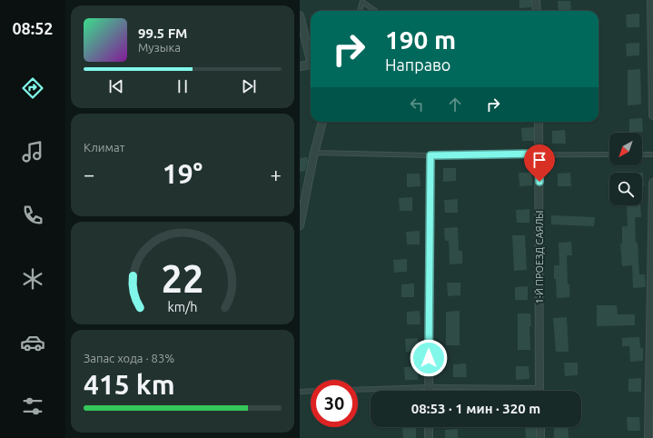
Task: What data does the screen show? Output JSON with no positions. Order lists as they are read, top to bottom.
{
  "streets": {
    "street": ["1-Й ПРОЕЗД САЯЛЫ"]
  },
  "north": "bottom left",
  "page": {
    "tabs": "08:52",
    "turn": ["190 m", "Направо"],
    "song": ["99.5 FM", "Музыка"],
    "tile": [
      "Климат",
      ["Запас хода · 83%", "415 km"]
    ],
    "heat": ["−", "19°", "+"],
    "limit": "30",
    "trip": "08:53 · 1 мин · 320 m",
    "gauge": ["22", "km/h"]
  }
}
